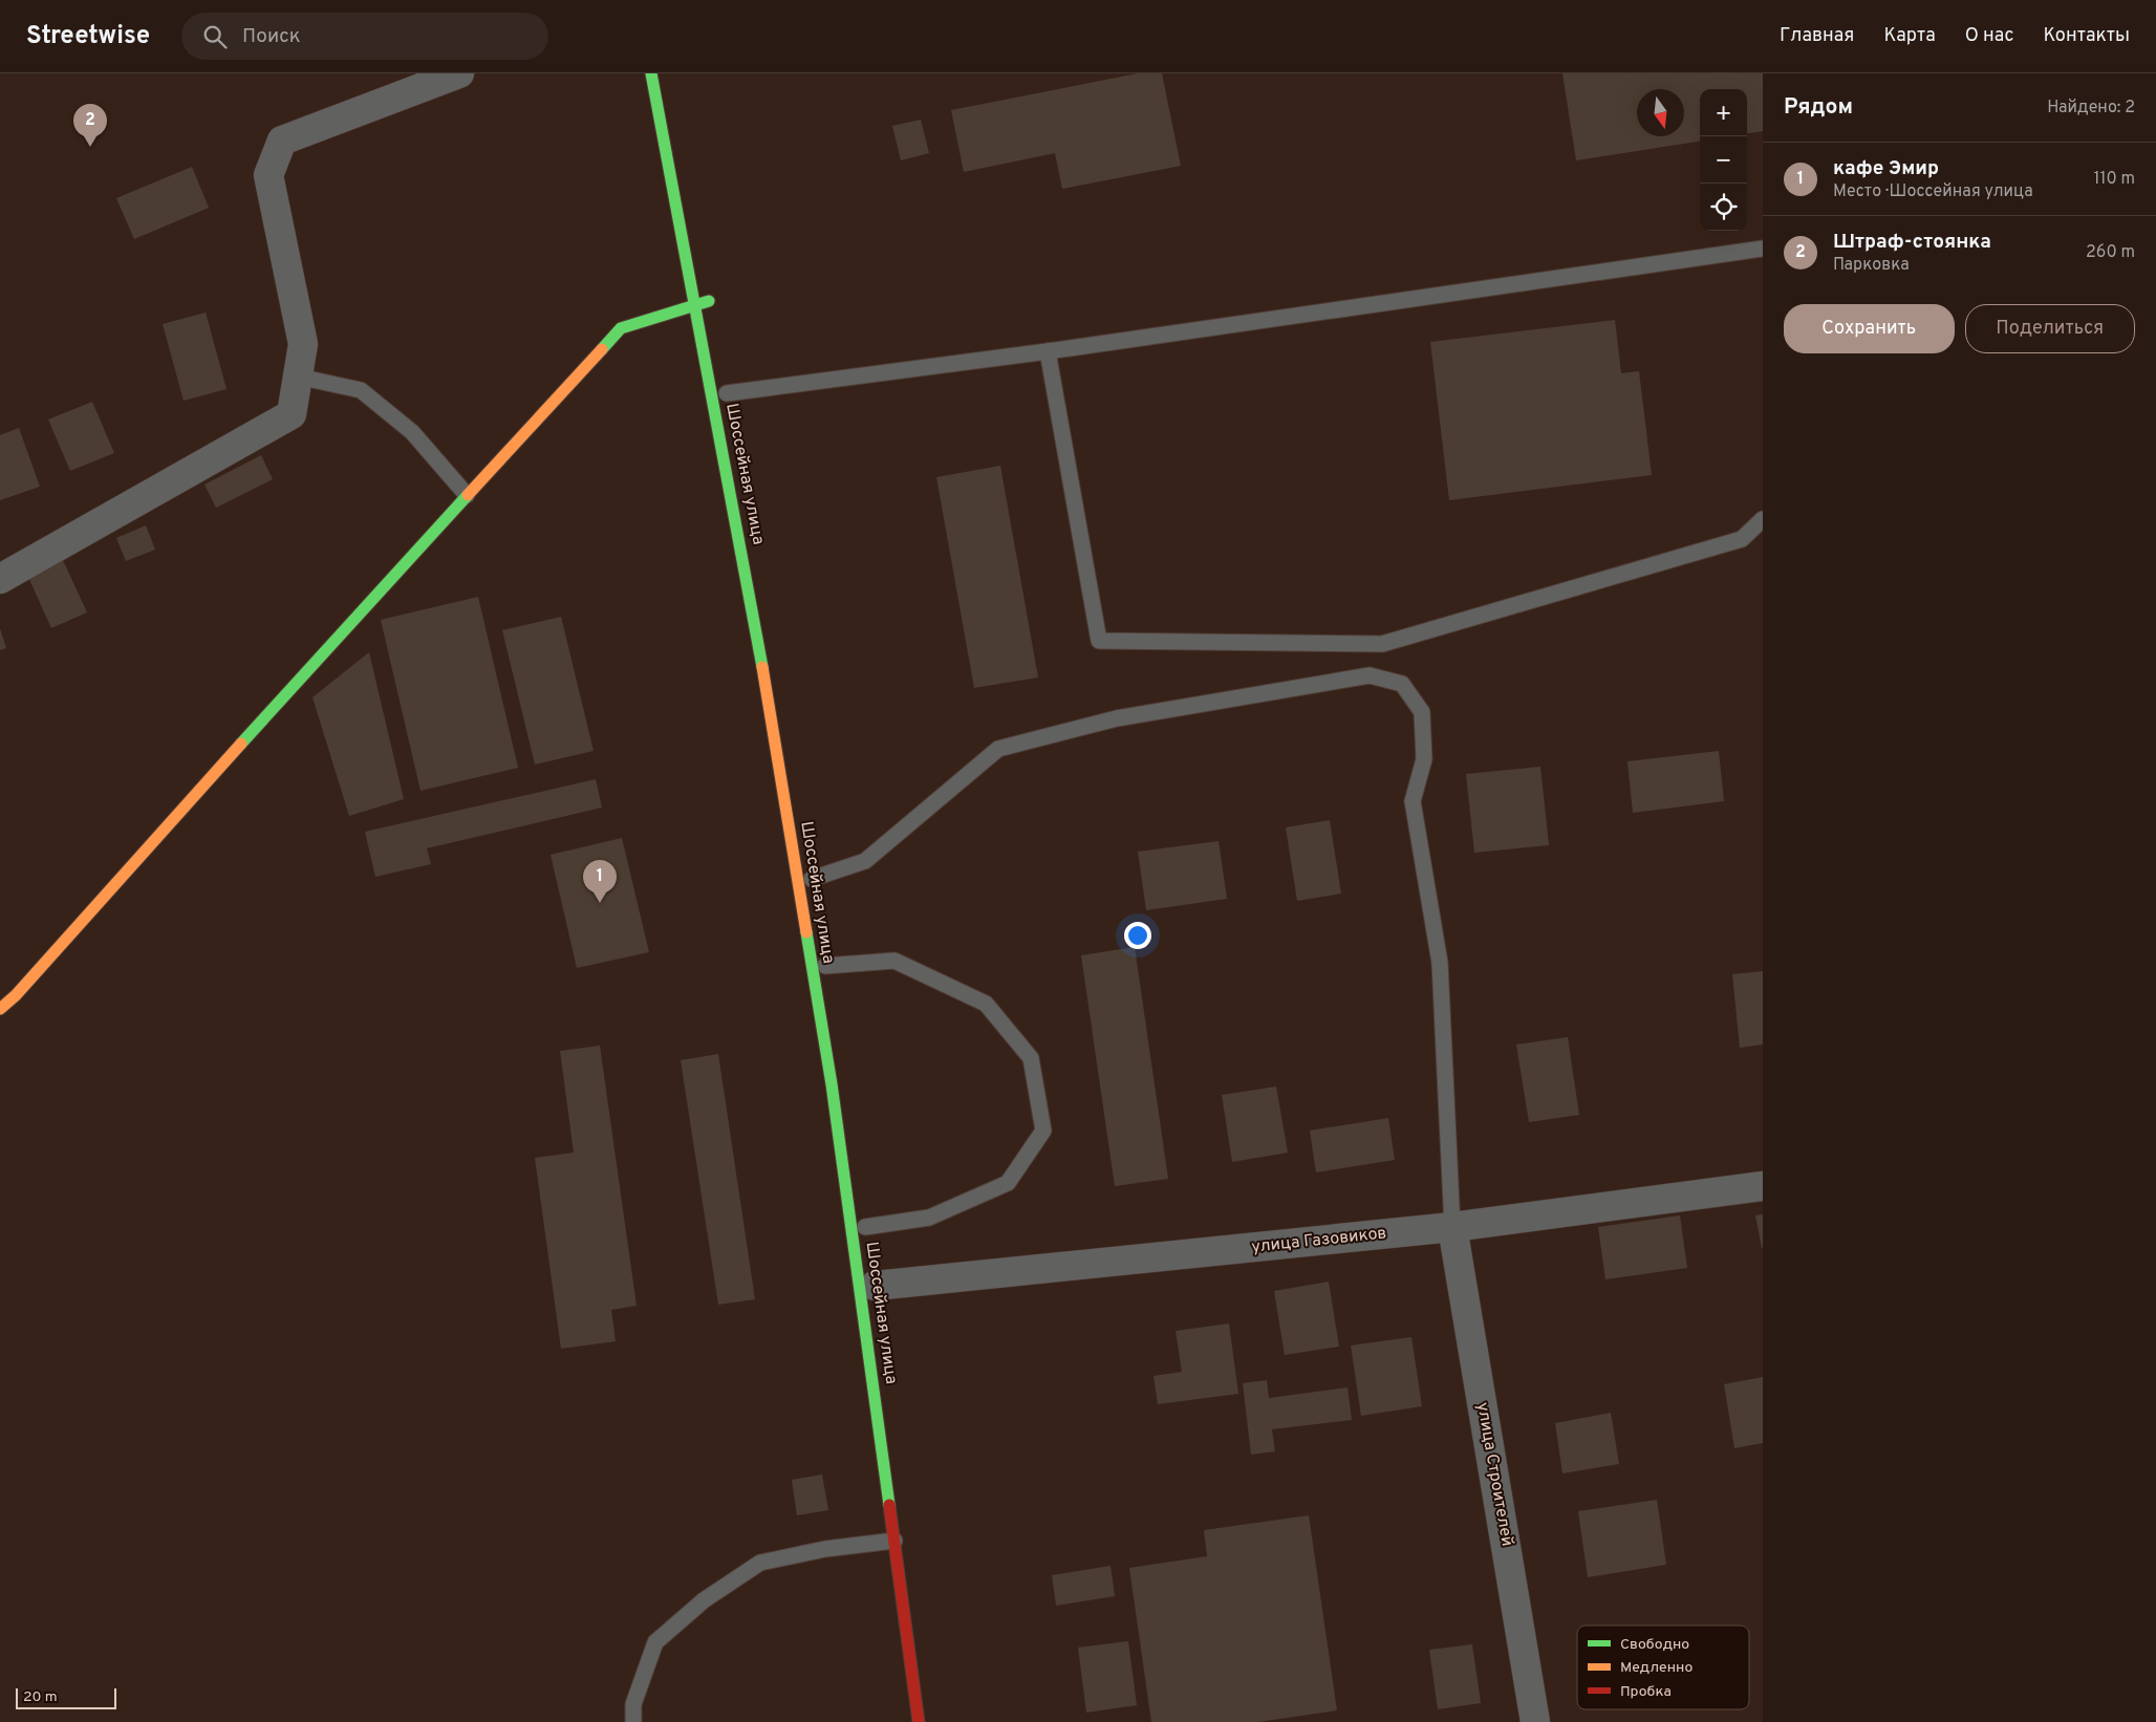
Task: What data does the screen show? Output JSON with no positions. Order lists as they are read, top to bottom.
{
  "streets": {
    "main road": ["Шоссейная улица"],
    "street": ["улица Газовиков", "улица Строителей"]
  },
  "crossings": [
    ["Шоссейная улица", "улица Газовиков"],
    ["улица Газовиков", "улица Строителей"]
  ],
  "legend": ["Свободно", "Медленно", "Пробка"],
  "scale_bar": "20 m",
  "north": "bottom",
  "page": {
    "header": "Streetwise",
    "search": "Поиск",
    "nav": [
      "Главная",
      "Карта",
      "О нас",
      "Контакты"
    ],
    "heading": ["Рядом", "Найдено: 2"],
    "map_buttons": ["+", "−"],
    "pins": ["2", "1"],
    "list": [
      {
        "mark": "1",
        "name": "кафе Эмир",
        "note": "Место · Шоссейная улица",
        "value": "110 m"
      },
      {
        "mark": "2",
        "name": "Штраф-стоянка",
        "note": "Парковка",
        "value": "260 m"
      }
    ],
    "buttons": ["Сохранить", "Поделиться"],
    "scale": "20 m"
  }
}
